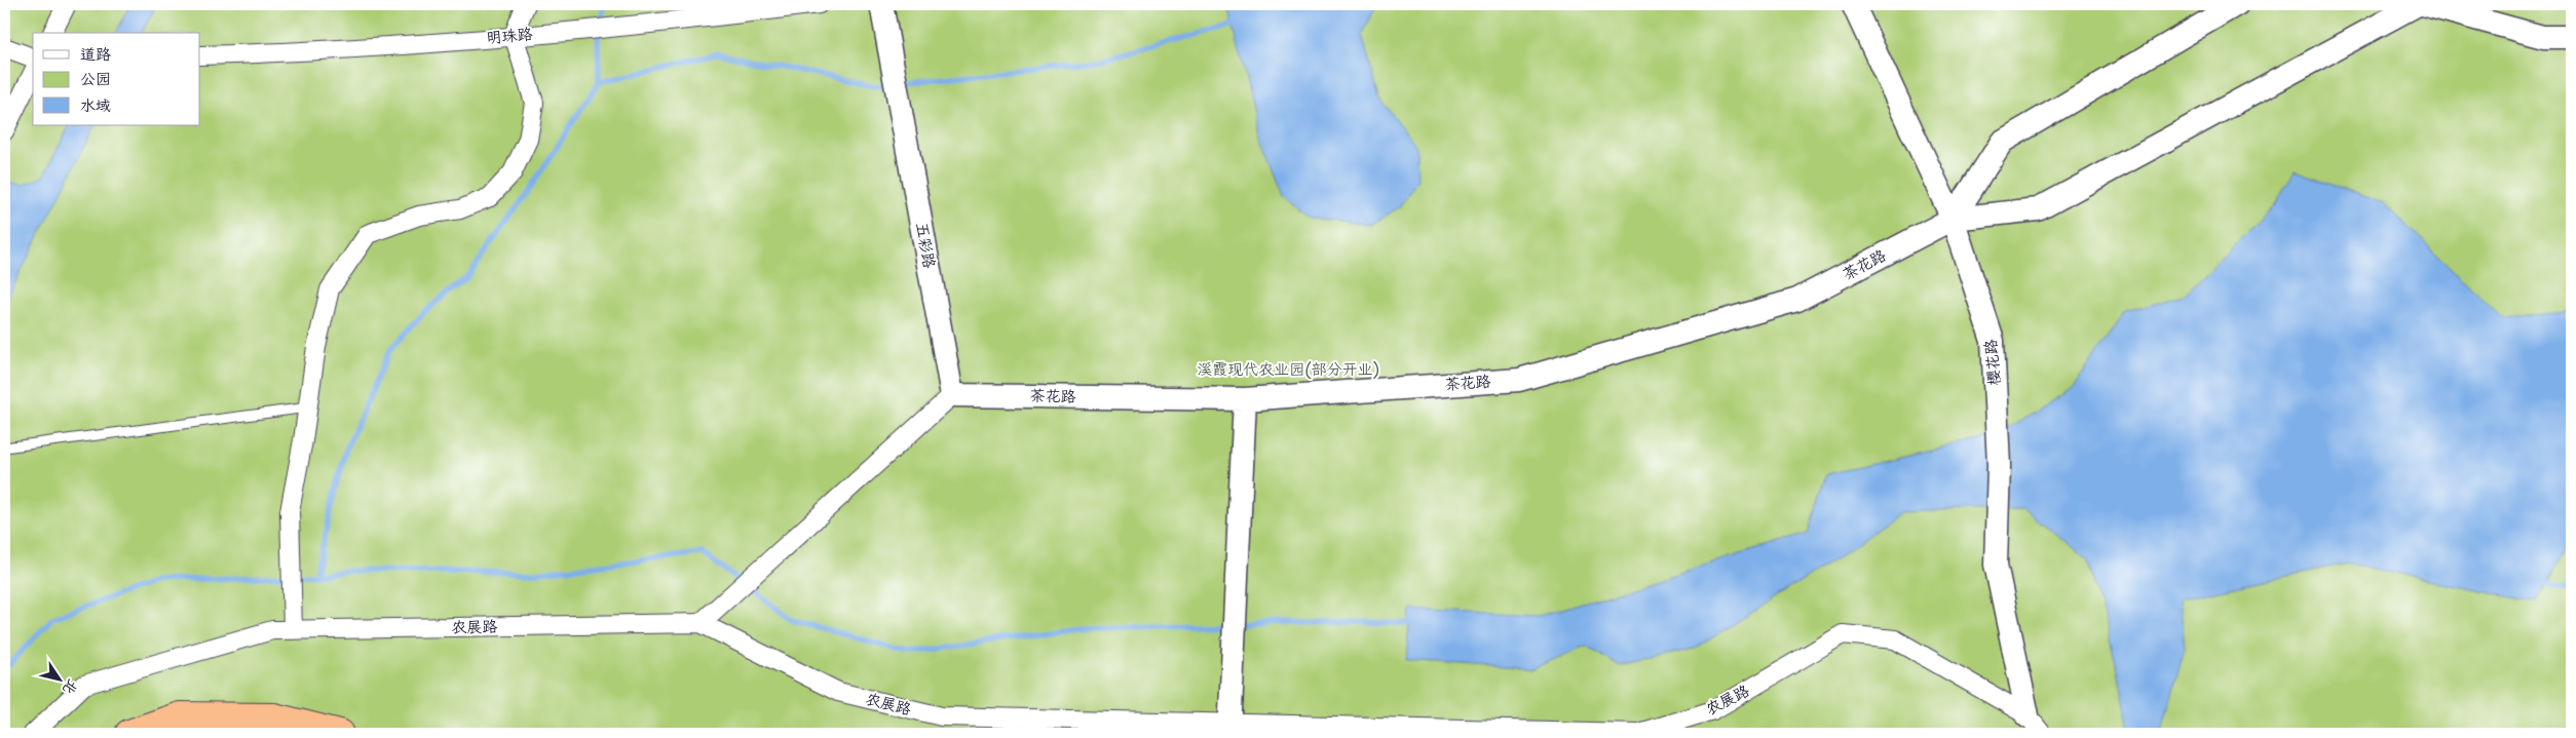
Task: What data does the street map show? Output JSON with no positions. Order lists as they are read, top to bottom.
{
  "streets": {
    "street": [
      "明珠路",
      "五彩路",
      "茶花路",
      "樱花路",
      "农展路"
    ]
  },
  "crossings": [
    ["五彩路", "茶花路"],
    ["茶花路", "樱花路"],
    ["樱花路", "农展路"]
  ],
  "parks": ["溪霞现代农业园(部分开业)"],
  "legend": ["道路", "公园", "水域"],
  "north": "bottom right"
}
